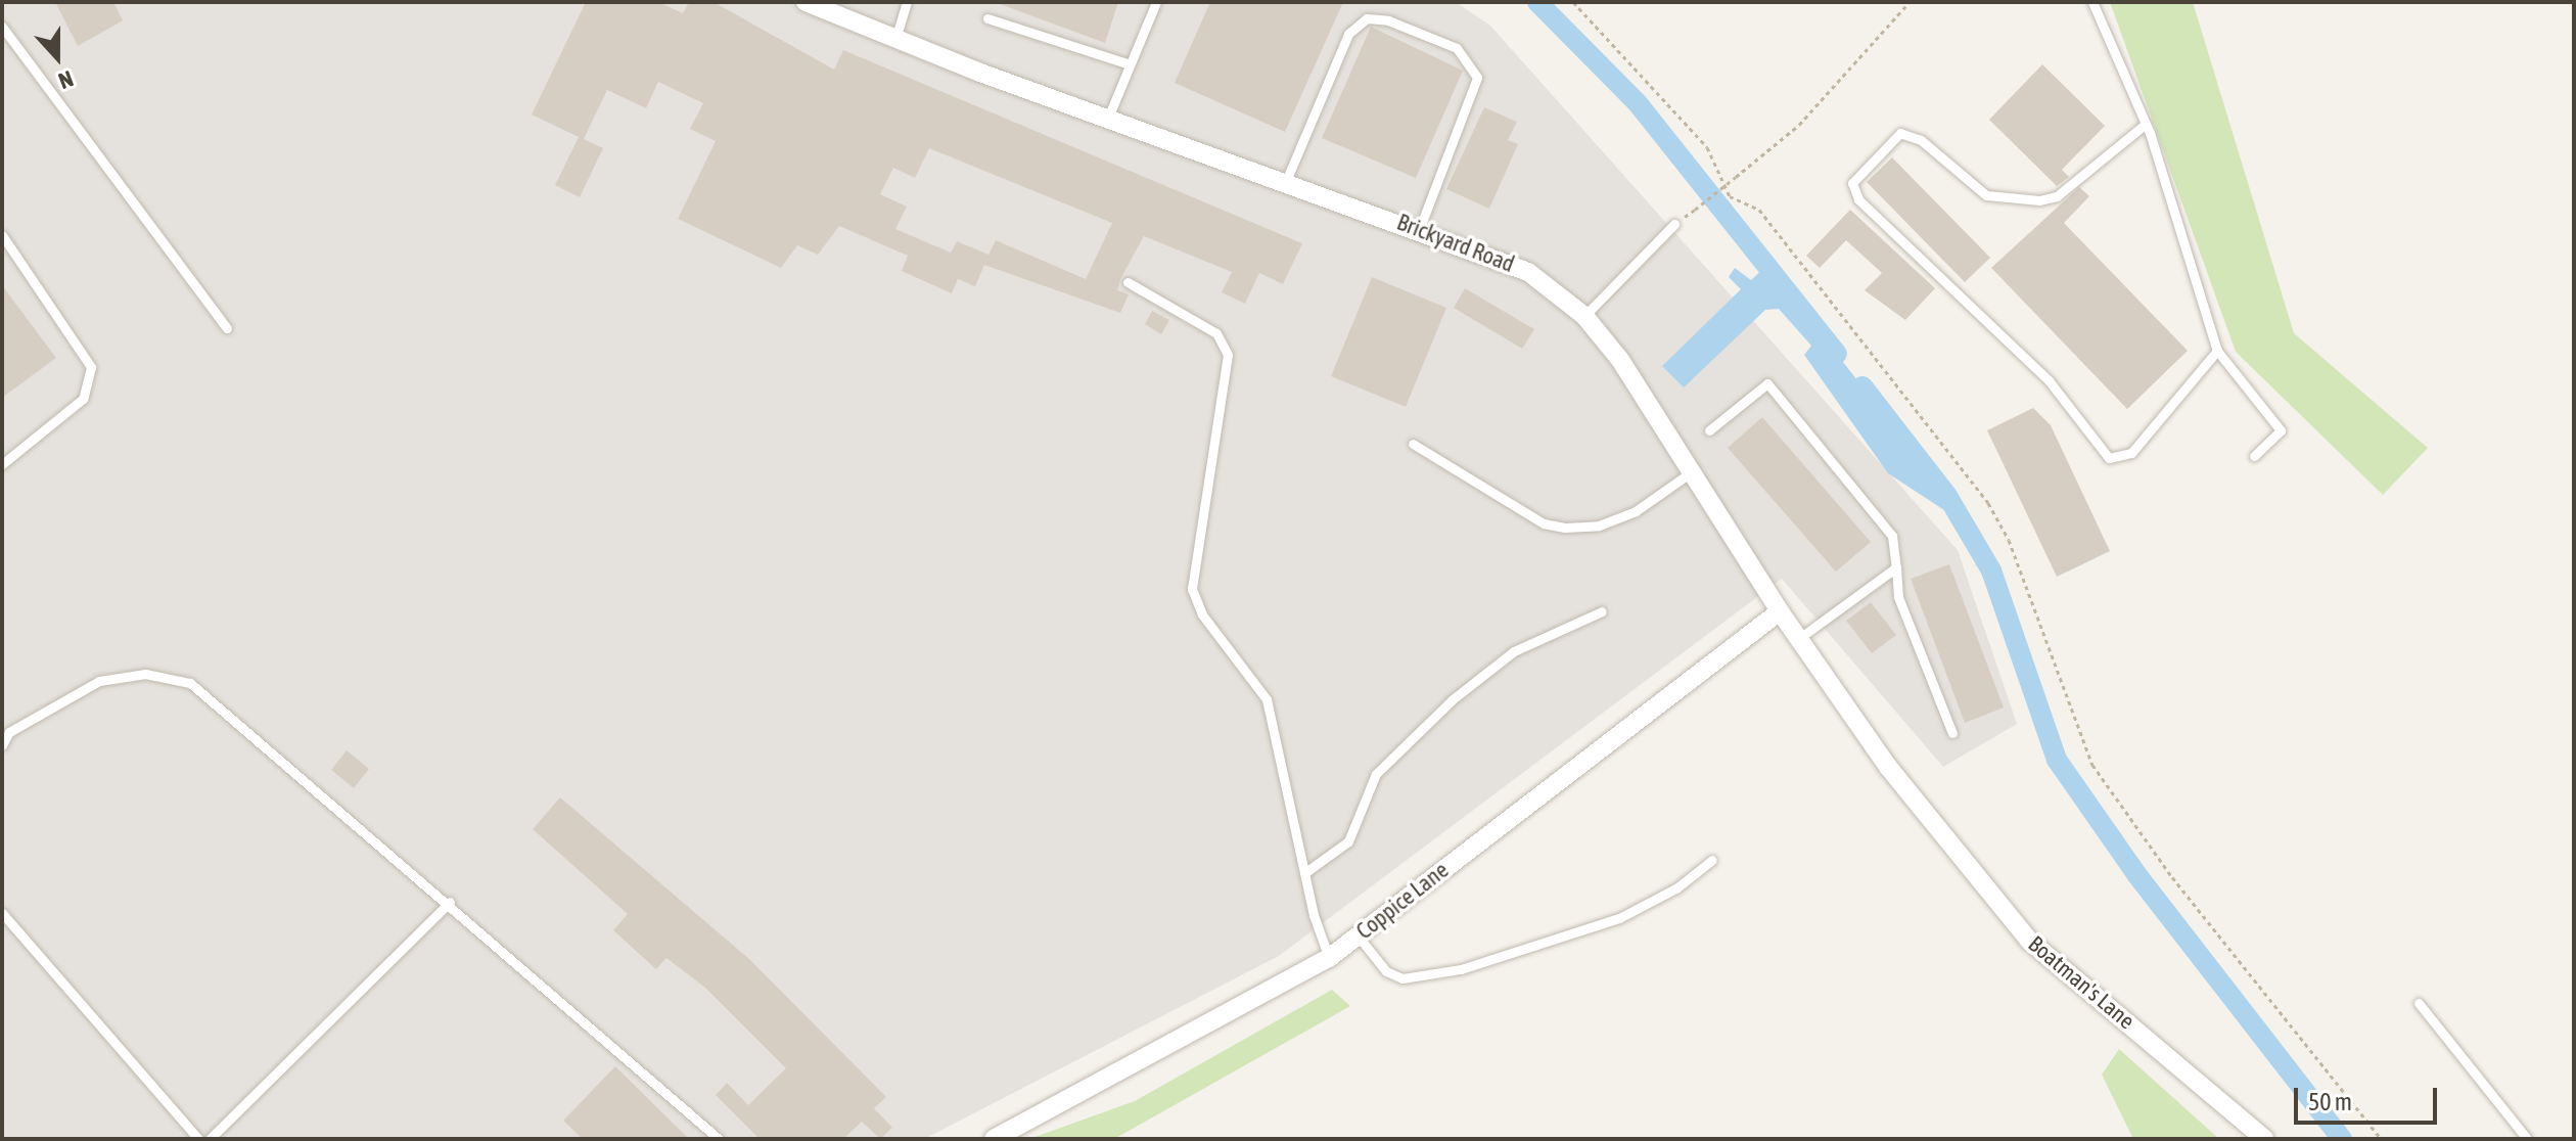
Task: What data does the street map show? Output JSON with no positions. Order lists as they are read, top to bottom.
{
  "streets": {
    "street": ["Brickyard Road", "Coppice Lane", "Boatman's Lane"]
  },
  "crossings": [
    ["Brickyard Road", "Coppice Lane"],
    ["Brickyard Road", "Boatman's Lane"]
  ],
  "scale_bar": "50 m",
  "north": "bottom"
}
